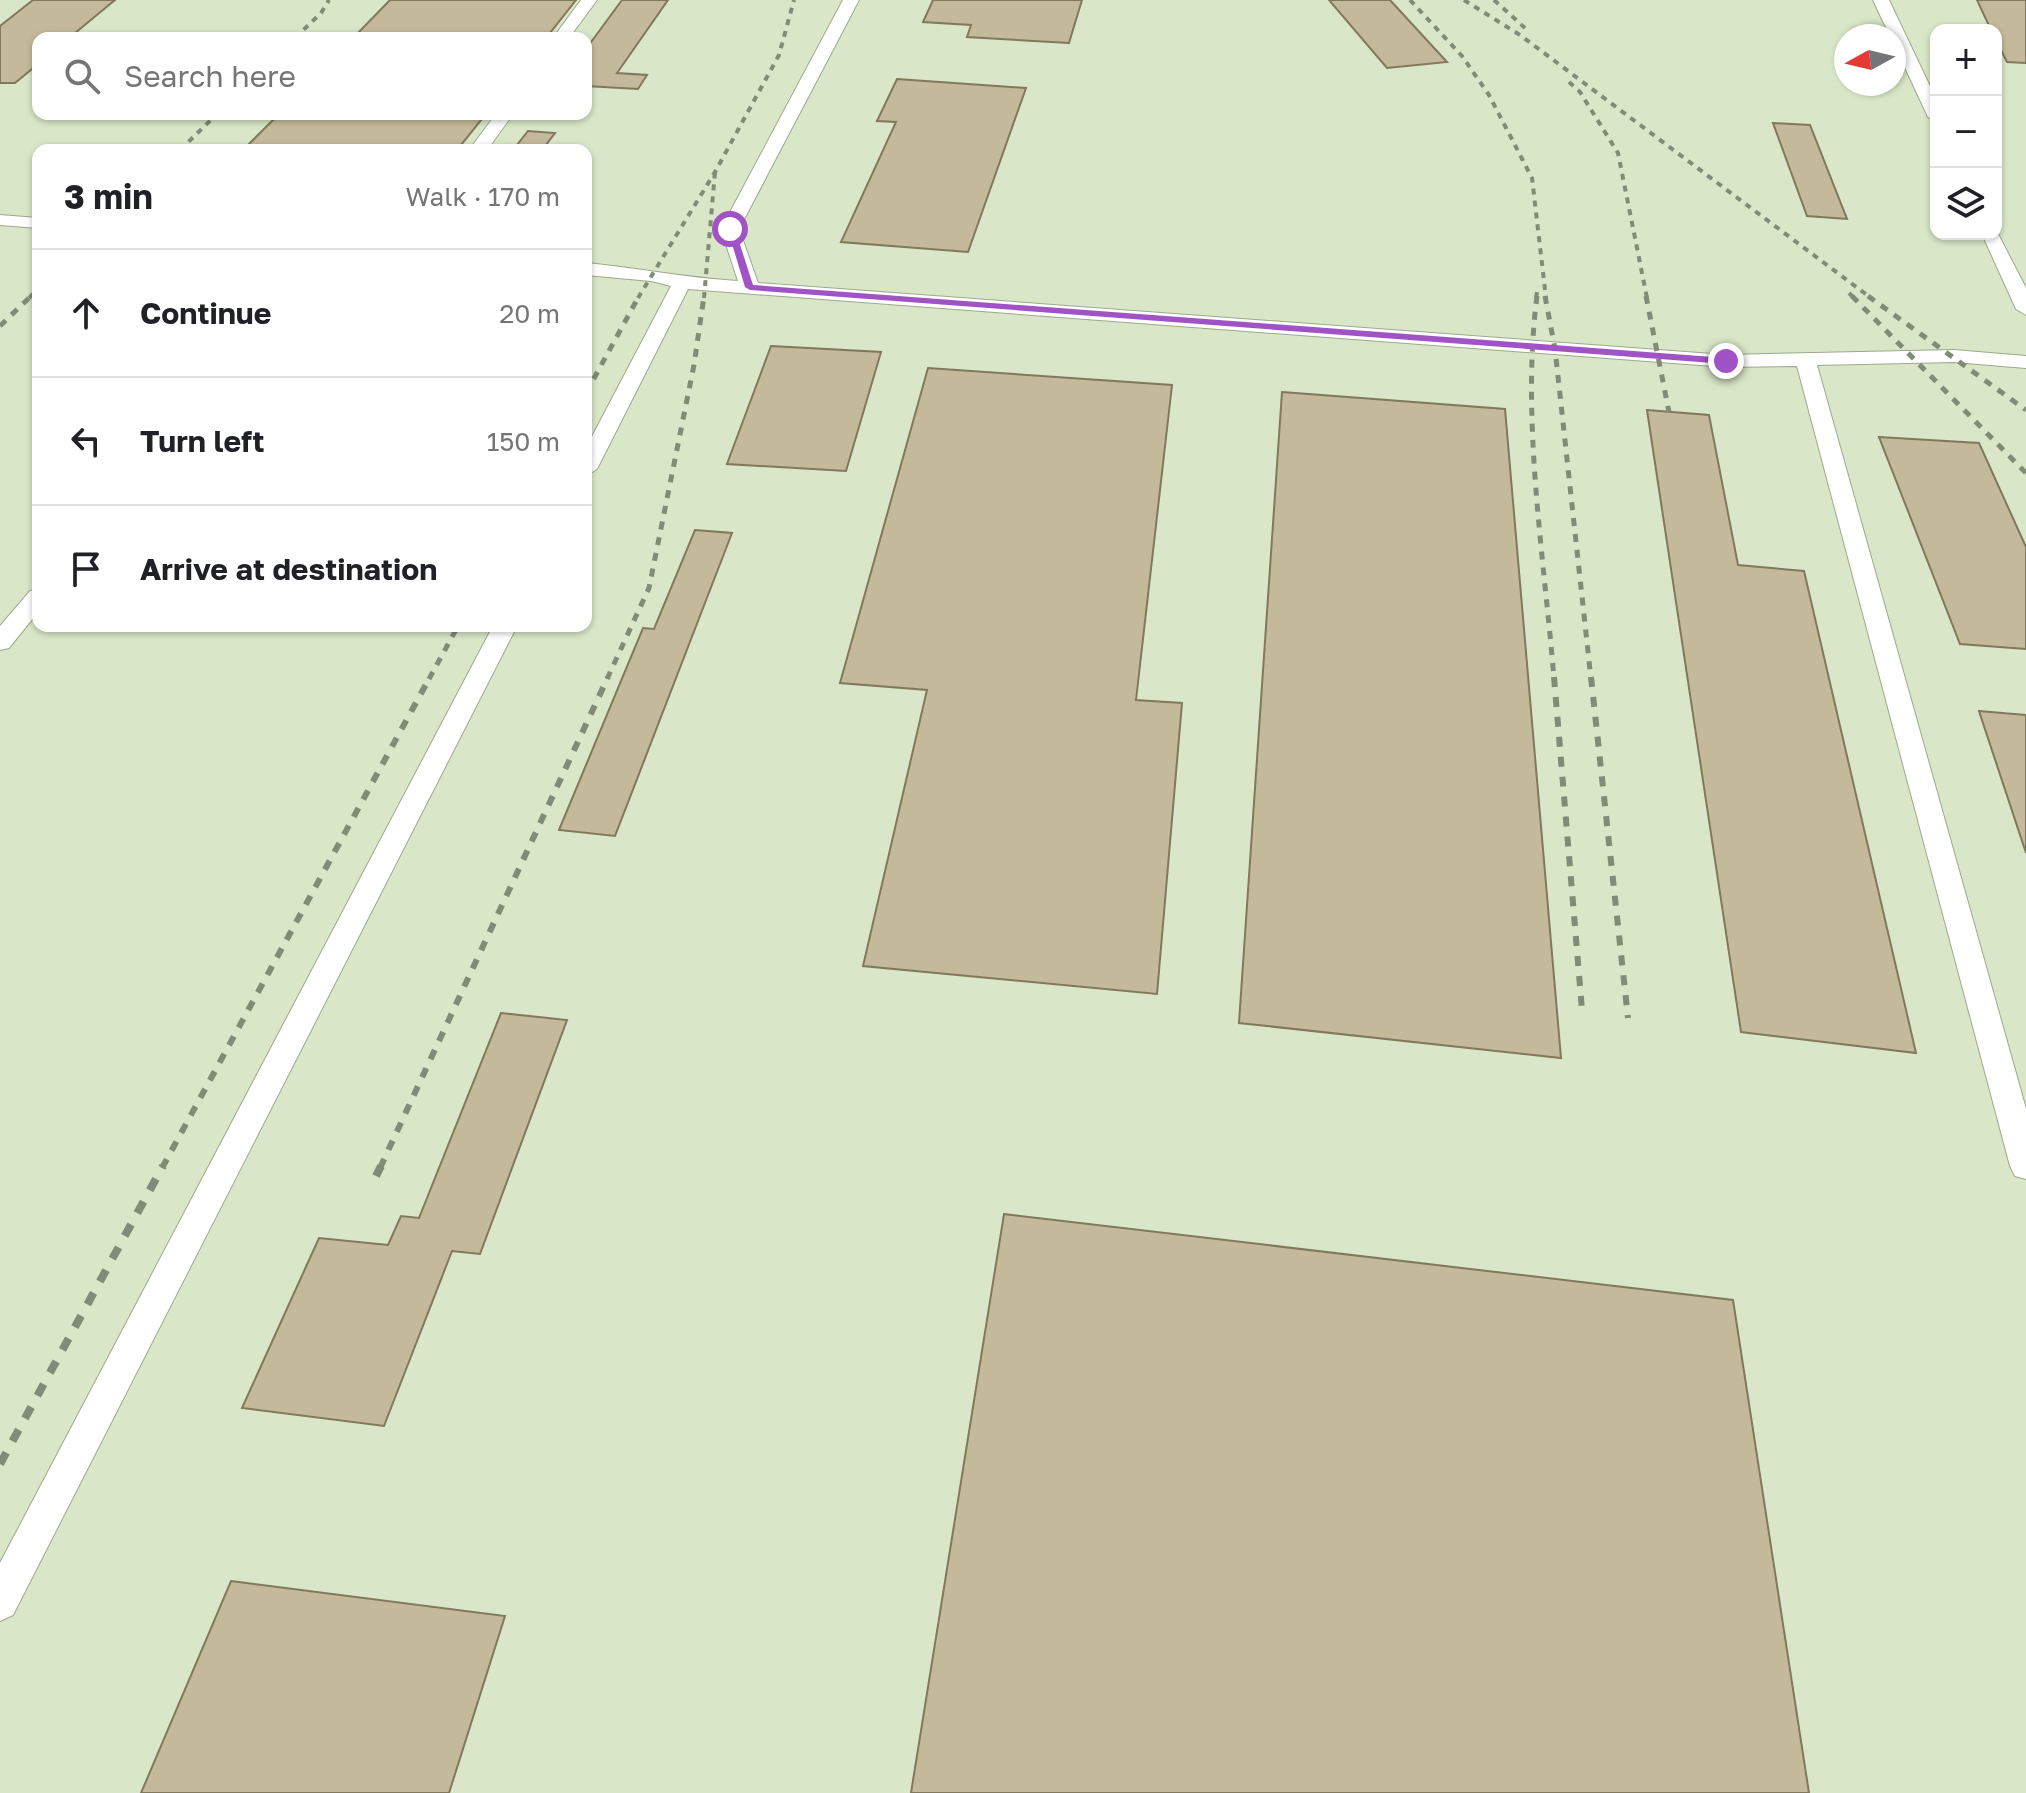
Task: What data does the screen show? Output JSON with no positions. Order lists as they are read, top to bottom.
{
  "north": "left",
  "page": {
    "map_buttons": ["+", "−"],
    "search": "Search here",
    "heading": ["3 min", "Walk · 170 m"],
    "list": [
      ["Continue", "20 m"],
      ["Turn left", "150 m"],
      "Arrive at destination"
    ]
  }
}
